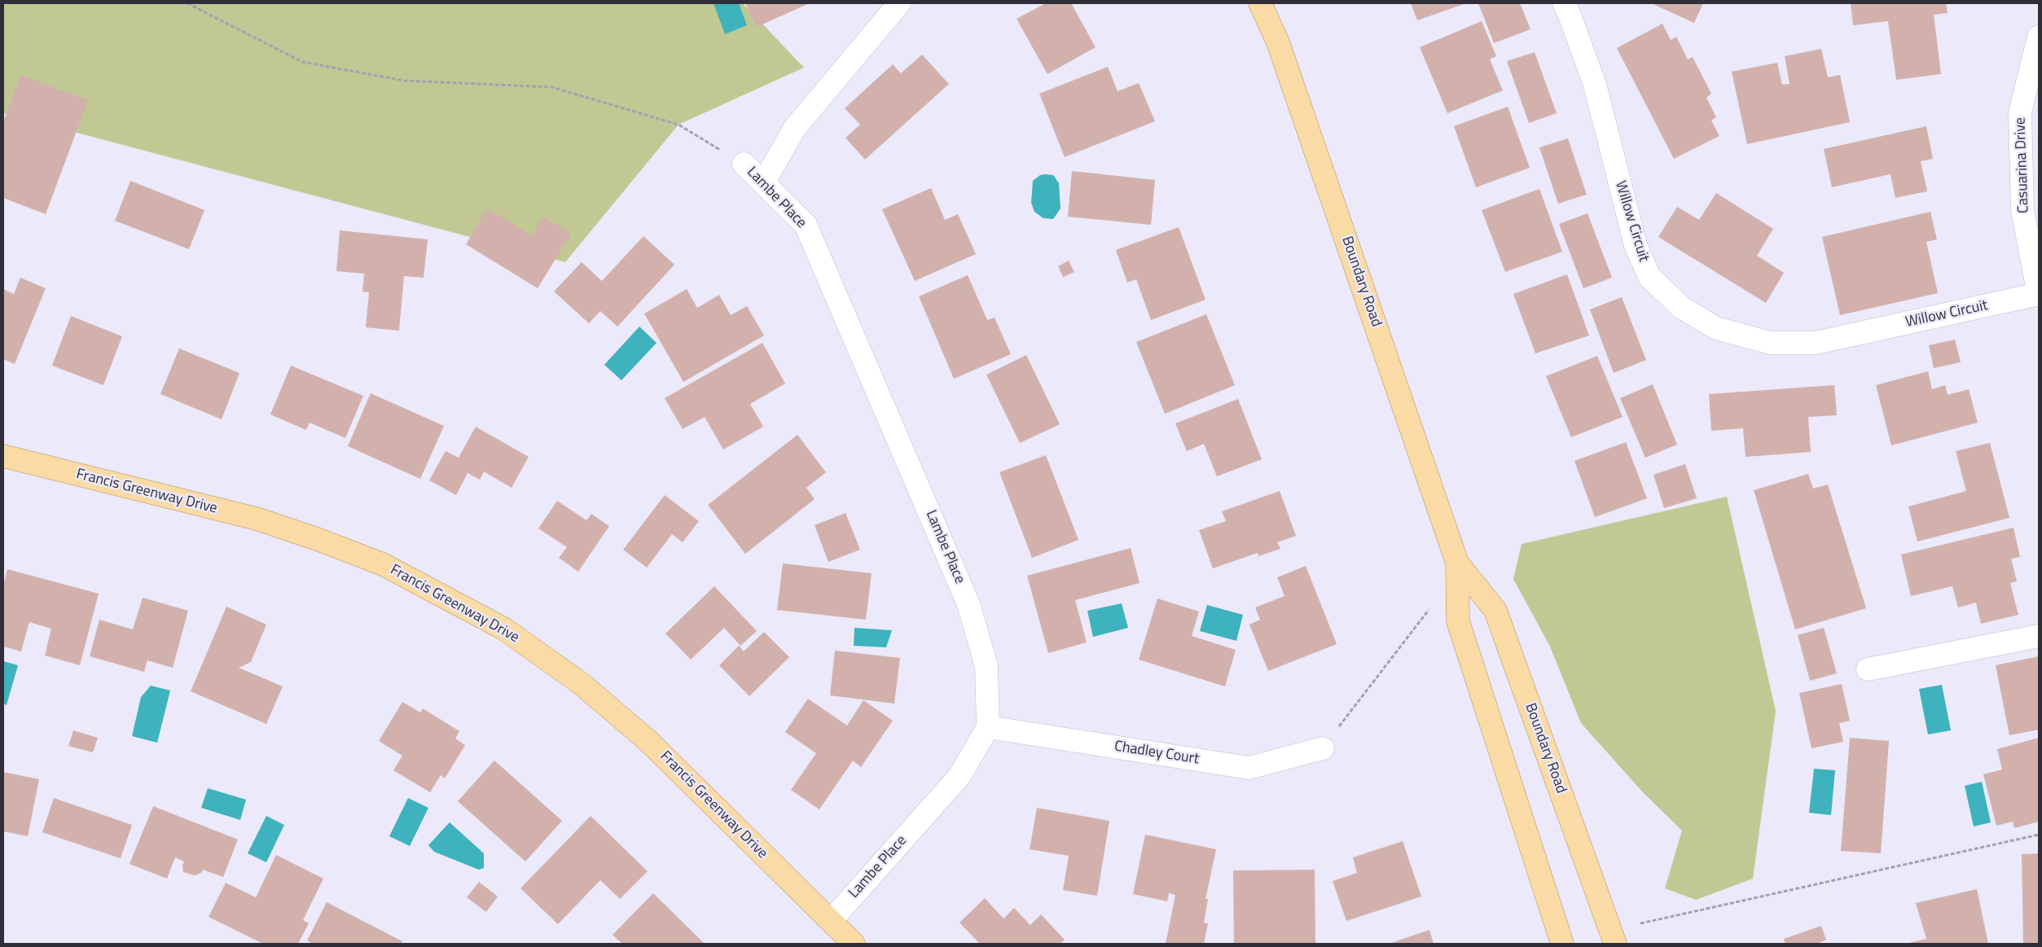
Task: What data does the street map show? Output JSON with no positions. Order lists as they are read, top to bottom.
{
  "streets": {
    "main road": ["Boundary Road", "Francis Greenway Drive"],
    "street": [
      "Casuarina Drive",
      "Lambe Place",
      "Willow Circuit",
      "Chadley Court"
    ]
  },
  "crossings": [
    ["Casuarina Drive", "Willow Circuit"],
    ["Lambe Place", "Francis Greenway Drive"],
    ["Lambe Place", "Chadley Court"]
  ]
}
